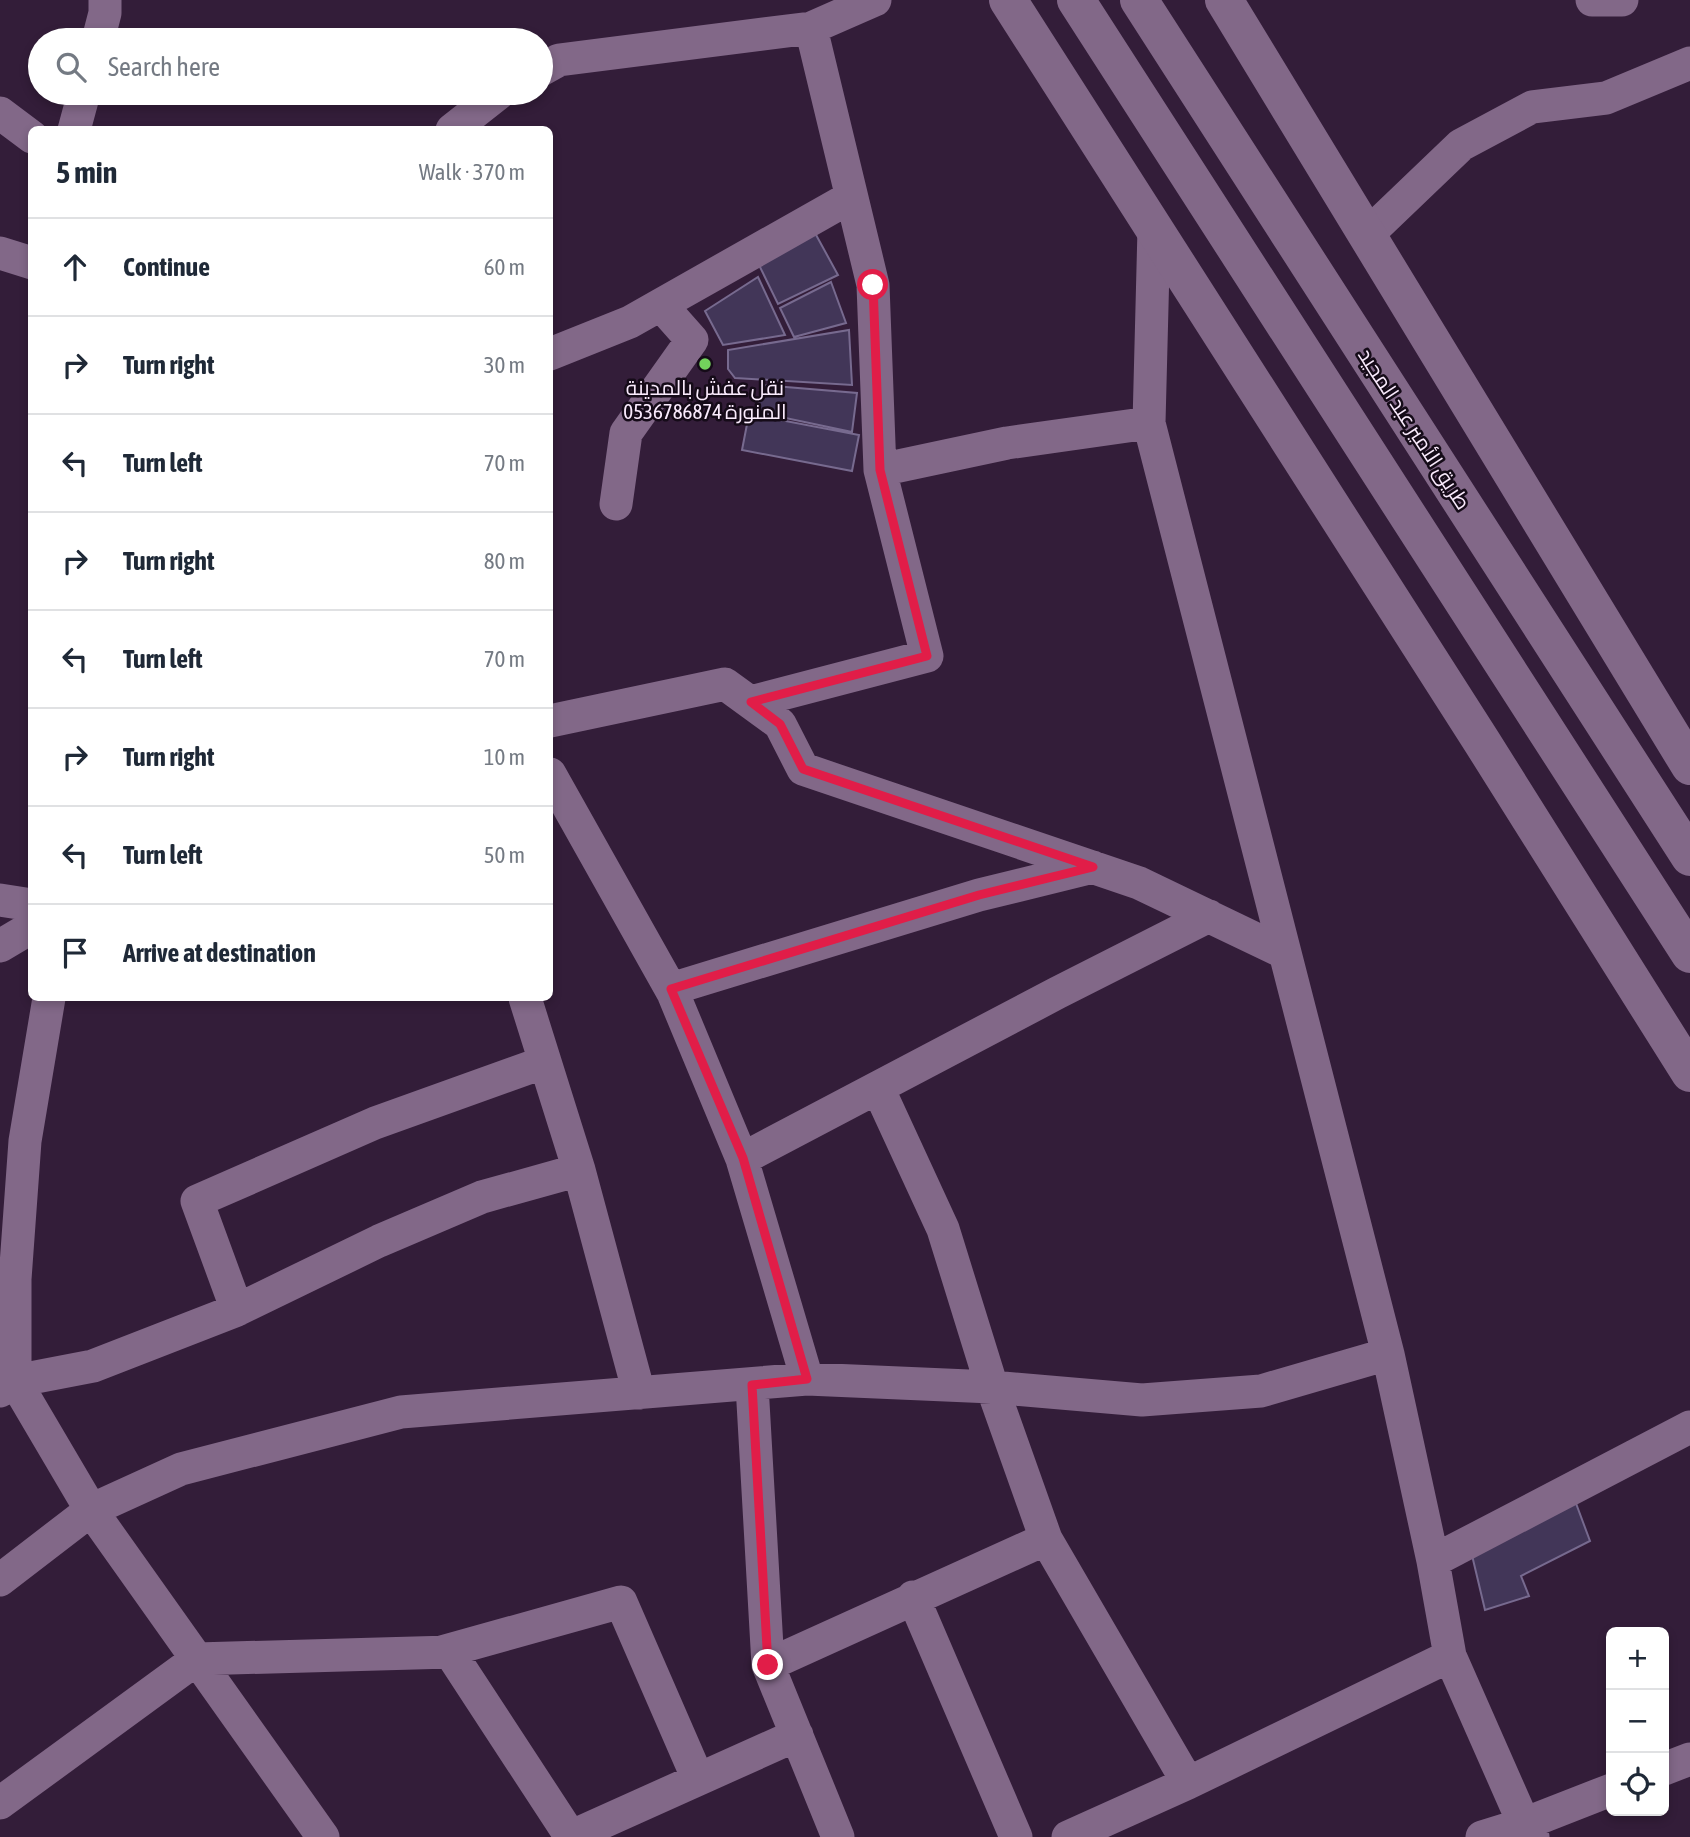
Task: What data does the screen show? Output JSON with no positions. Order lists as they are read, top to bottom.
{
  "streets": {
    "main road": ["طريق الأمير عبد المجيد"]
  },
  "places": ["نقل عفش بالمدينة المنورة 0536786874"],
  "page": {
    "search": "Search here",
    "heading": ["5 min", "Walk · 370 m"],
    "list": [
      ["Continue", "60 m"],
      ["Turn right", "30 m"],
      ["Turn left", "70 m"],
      ["Turn right", "80 m"],
      ["Turn left", "70 m"],
      ["Turn right", "10 m"],
      ["Turn left", "50 m"],
      "Arrive at destination"
    ],
    "map_buttons": ["+", "−"]
  }
}
